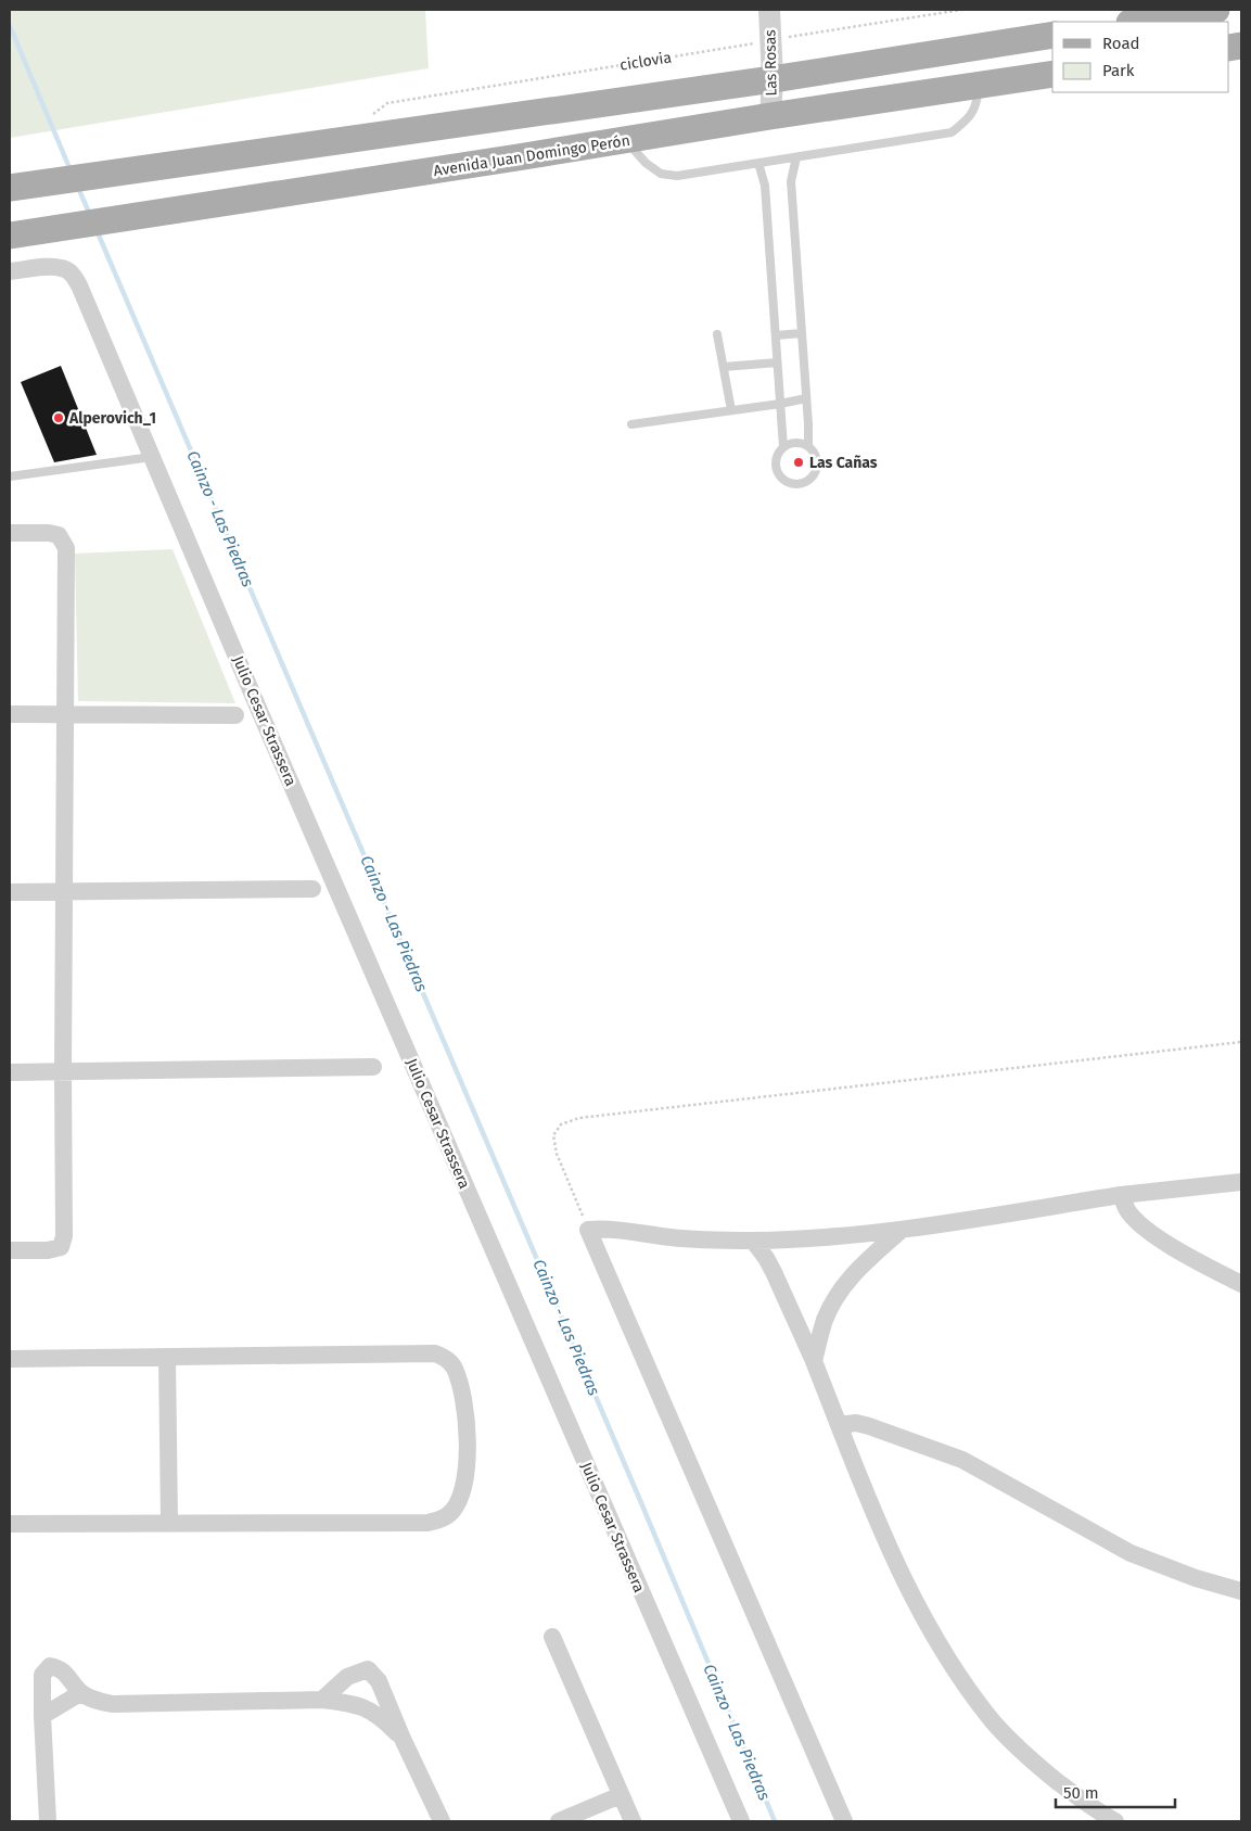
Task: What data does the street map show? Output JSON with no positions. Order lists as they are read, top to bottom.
{
  "streets": {
    "main road": ["Avenida Juan Domingo Perón"],
    "street": ["Las Rosas", "Julio Cesar Strassera"],
    "path": ["ciclovia"]
  },
  "crossings": [
    ["ciclovia", "Las Rosas"],
    ["Las Rosas", "Avenida Juan Domingo Perón"]
  ],
  "water": ["Cainzo - Las Piedras"],
  "places": ["Alperovich_1", "Las Cañas"],
  "legend": ["Road", "Park"],
  "scale_bar": "50 m"
}
